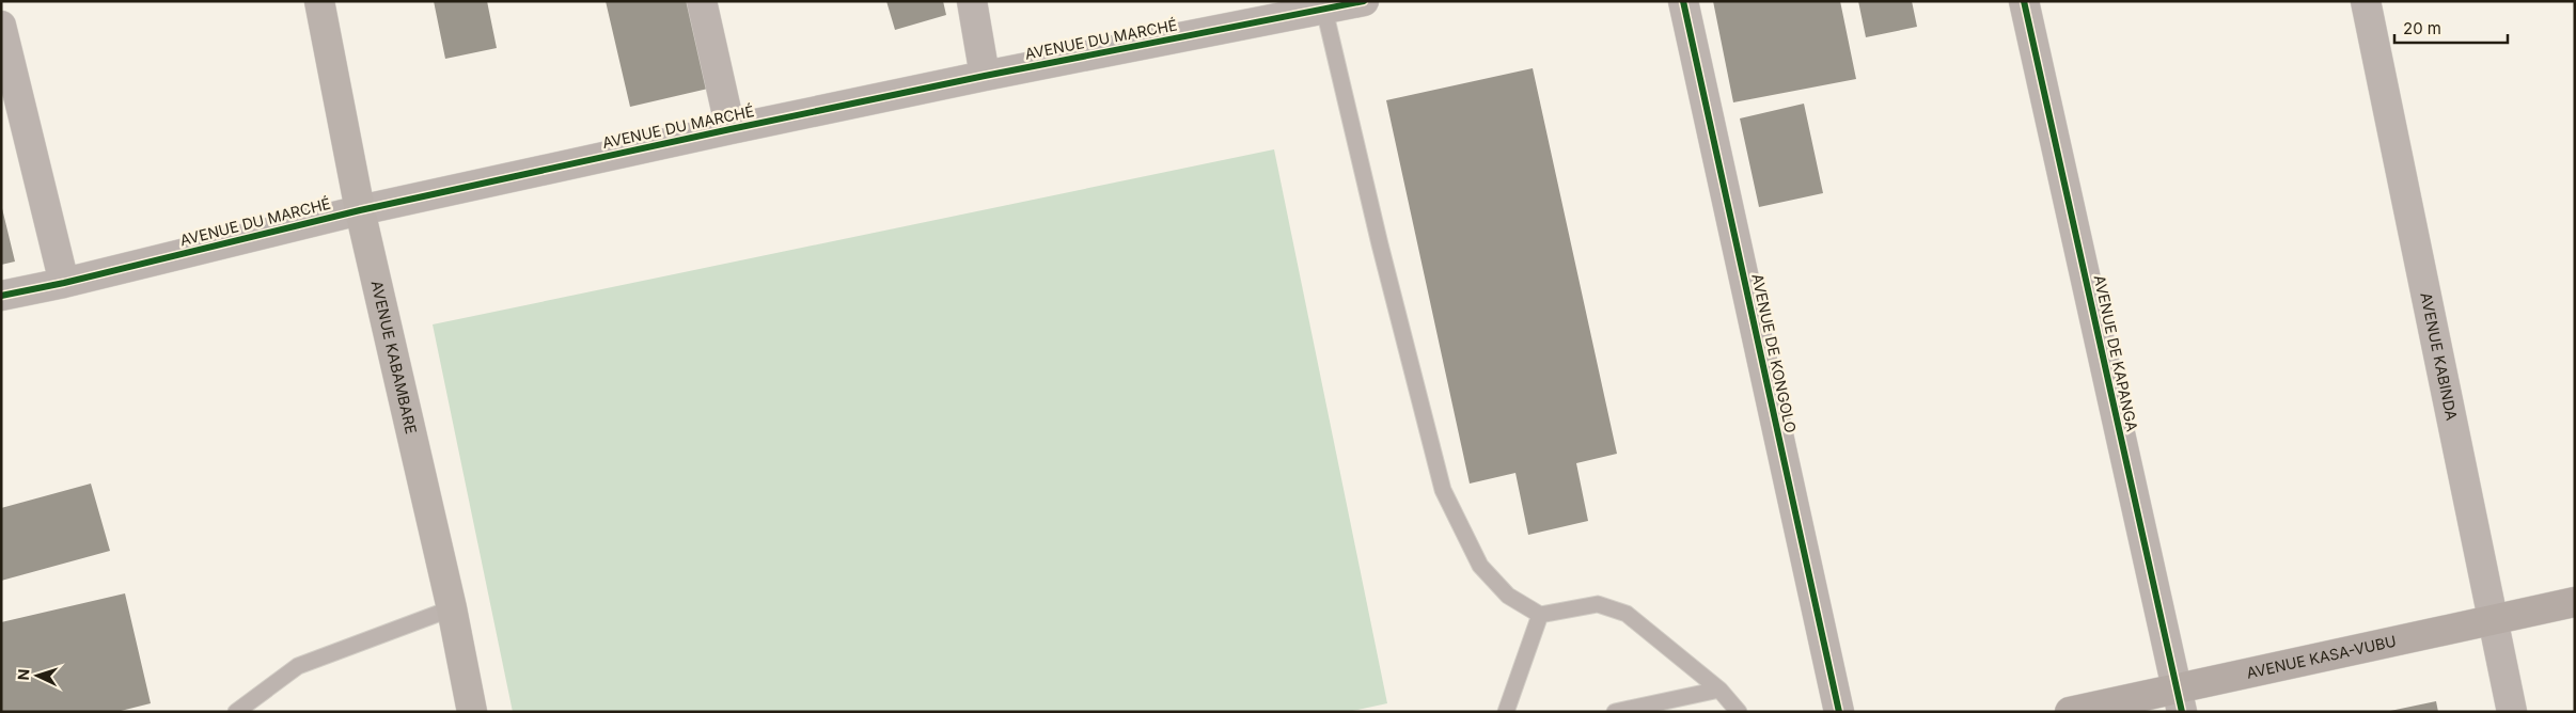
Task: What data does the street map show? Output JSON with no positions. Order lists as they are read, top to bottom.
{
  "streets": {
    "main road": ["AVENUE KABAMBARE", "AVENUE KASA-VUBU"],
    "street": [
      "AVENUE DU MARCHÉ",
      "AVENUE DE KONGOLO",
      "AVENUE DE KAPANGA",
      "AVENUE KABINDA"
    ]
  },
  "crossings": [
    ["AVENUE DU MARCHÉ", "AVENUE KABAMBARE"],
    ["AVENUE DE KAPANGA", "AVENUE KASA-VUBU"],
    ["AVENUE KABINDA", "AVENUE KASA-VUBU"]
  ],
  "scale_bar": "20 m",
  "north": "left"
}
